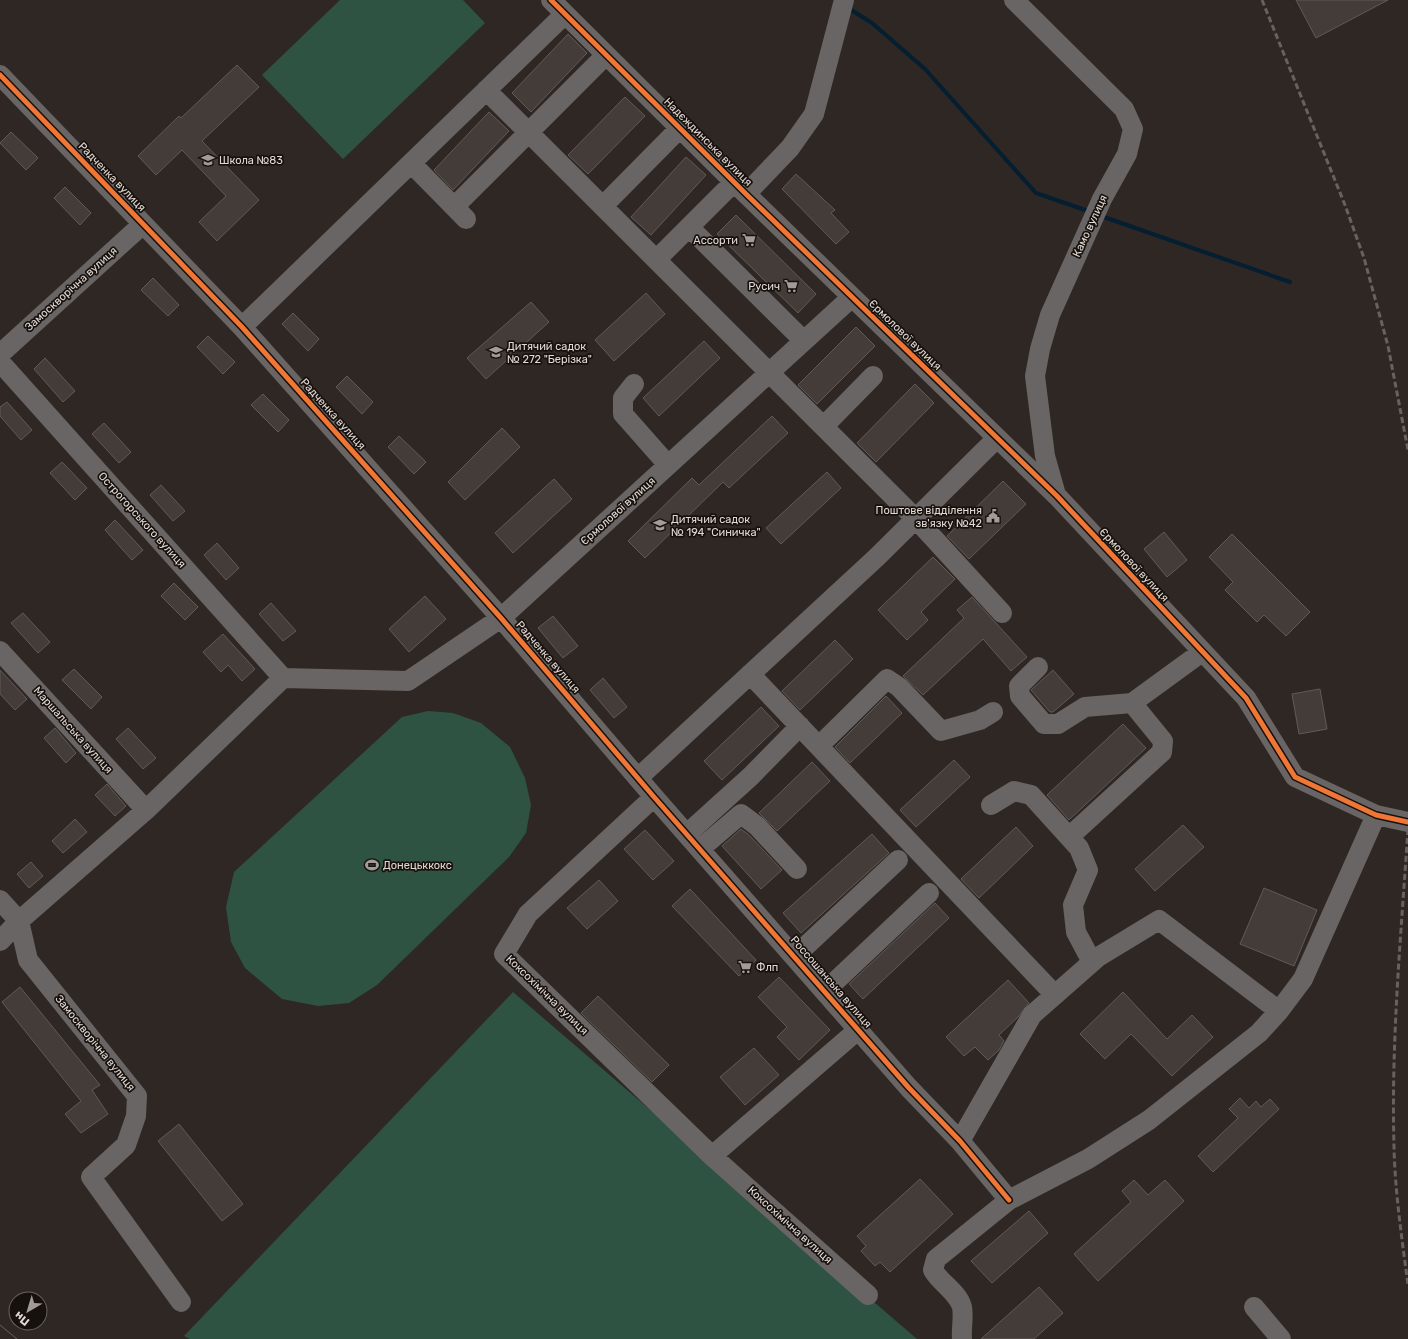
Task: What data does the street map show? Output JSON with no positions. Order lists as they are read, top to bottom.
{
  "streets": {
    "street": [
      "Надєждинська вулиця",
      "Радченка вулиця",
      "Камо вулиця",
      "Замоскворічна вулиця",
      "Єрмолової вулиця",
      "Острогорського вулиця",
      "Маршальська вулиця",
      "Россошанська вулиця",
      "Коксохімічна вулиця"
    ]
  },
  "crossings": [
    ["Надєждинська вулиця", "Єрмолової вулиця"],
    ["Радченка вулиця", "Замоскворічна вулиця"],
    ["Радченка вулиця", "Єрмолової вулиця"],
    ["Радченка вулиця", "Россошанська вулиця"],
    ["Камо вулиця", "Єрмолової вулиця"],
    ["Єрмолової вулиця", "Острогорського вулиця"],
    ["Россошанська вулиця", "Коксохімічна вулиця"]
  ],
  "places": {
    "school or university": ["Школа №83", "Дитячий садок № 272 \"Берізка\"", "Дитячий садок № 194 \"Синичка\""],
    "supermarket": ["Ассорти", "Русич", "Флп"],
    "public building": ["Поштове відділення зв'язку №42"],
    "sports": ["Донецьккокс"]
  },
  "north": "bottom left"
}
